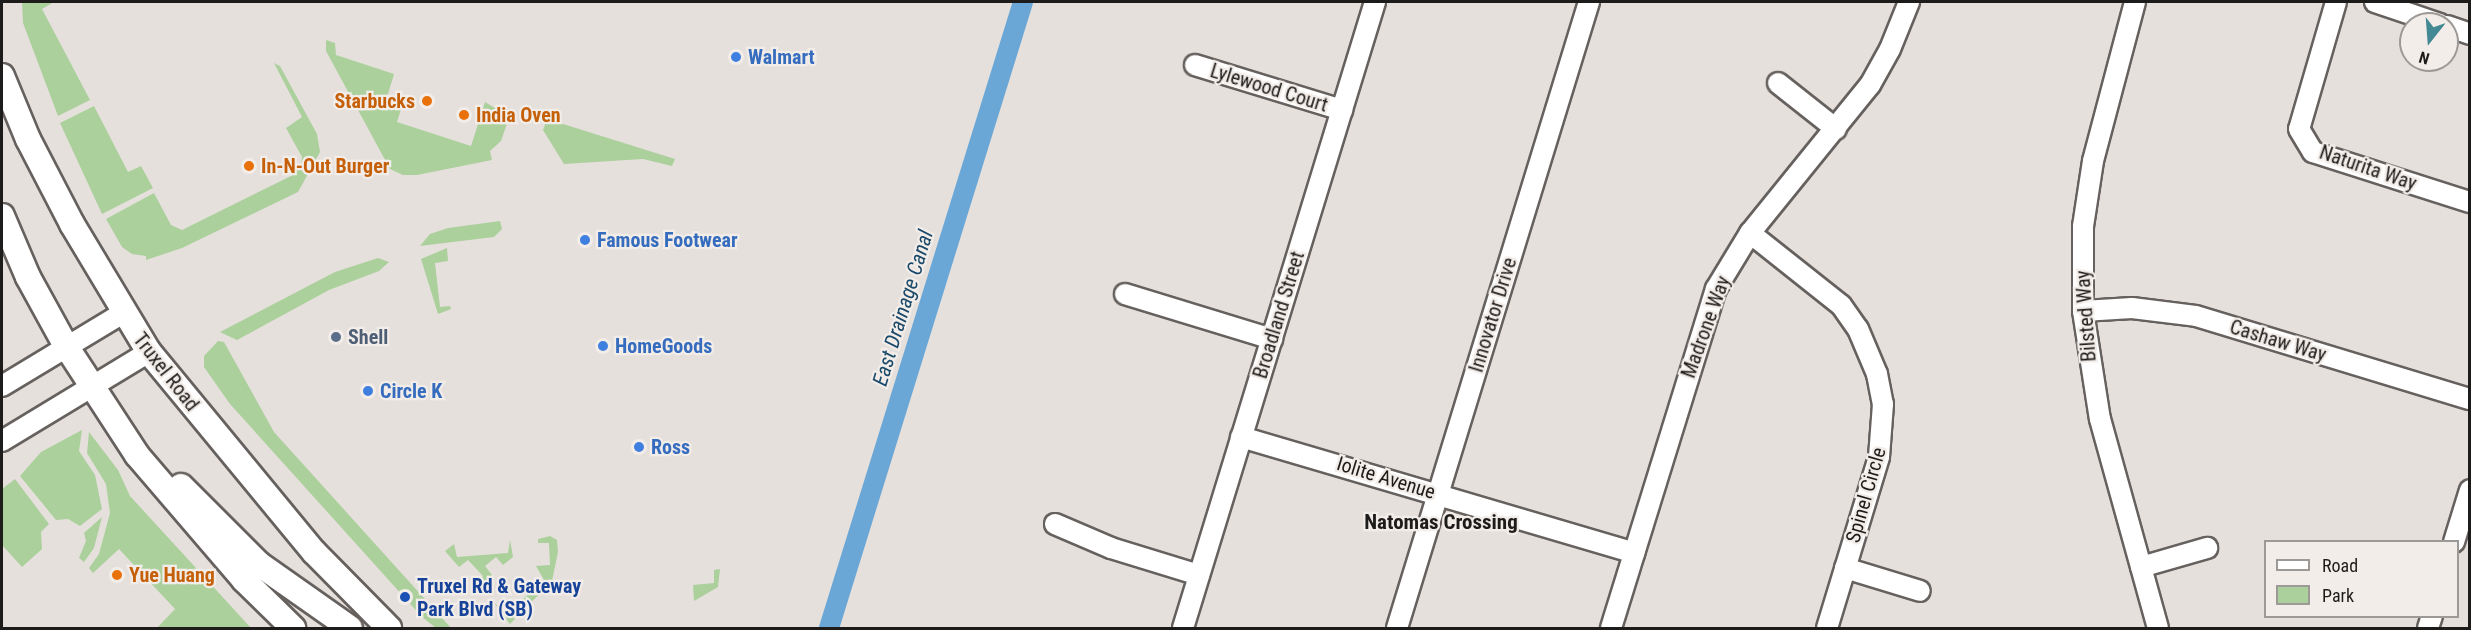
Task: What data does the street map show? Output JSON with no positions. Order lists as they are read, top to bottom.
{
  "streets": {
    "main road": ["Truxel Road"],
    "street": [
      "Lylewood Court",
      "Naturita Way",
      "Broadland Street",
      "Innovator Drive",
      "Bilsted Way",
      "Madrone Way",
      "Cashaw Way",
      "Iolite Avenue",
      "Spinel Circle"
    ]
  },
  "crossings": [
    ["Lylewood Court", "Broadland Street"],
    ["Broadland Street", "Iolite Avenue"],
    ["Innovator Drive", "Iolite Avenue"],
    ["Bilsted Way", "Cashaw Way"],
    ["Madrone Way", "Iolite Avenue"],
    ["Madrone Way", "Spinel Circle"]
  ],
  "districts": ["Natomas Crossing"],
  "water": ["East Drainage Canal"],
  "places": [
    "Walmart",
    "Starbucks",
    "India Oven",
    "In-N-Out Burger",
    "Famous Footwear",
    "Shell",
    "HomeGoods",
    "Circle K",
    "Ross",
    "Yue Huang",
    "Truxel Rd & Gateway Park Blvd (SB)"
  ],
  "legend": ["Road", "Park"],
  "north": "bottom"
}
